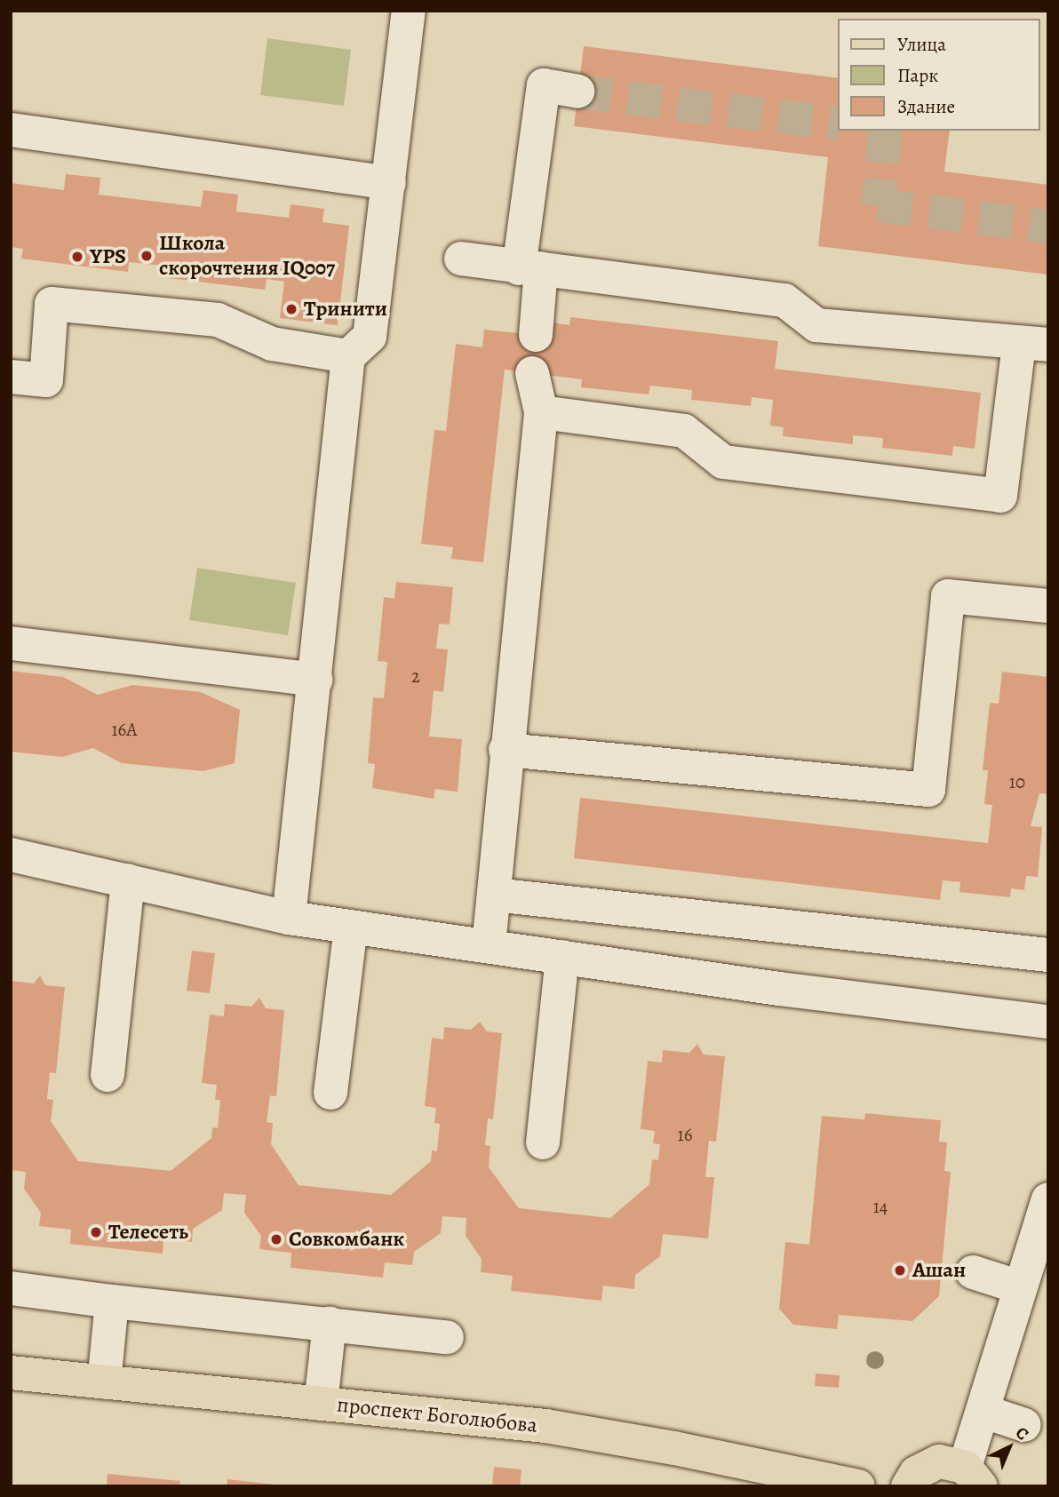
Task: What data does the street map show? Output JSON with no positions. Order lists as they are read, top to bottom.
{
  "streets": {
    "main road": ["проспект Боголюбова"]
  },
  "places": [
    "Школа скорочтения IQ007",
    "YPS",
    "Тринити",
    "Телесеть",
    "Совкомбанк",
    "Ашан"
  ],
  "house_numbers": [
    "2",
    "16А",
    "10",
    "16",
    "14"
  ],
  "legend": ["Улица", "Парк", "Здание"],
  "north": "top right"
}
